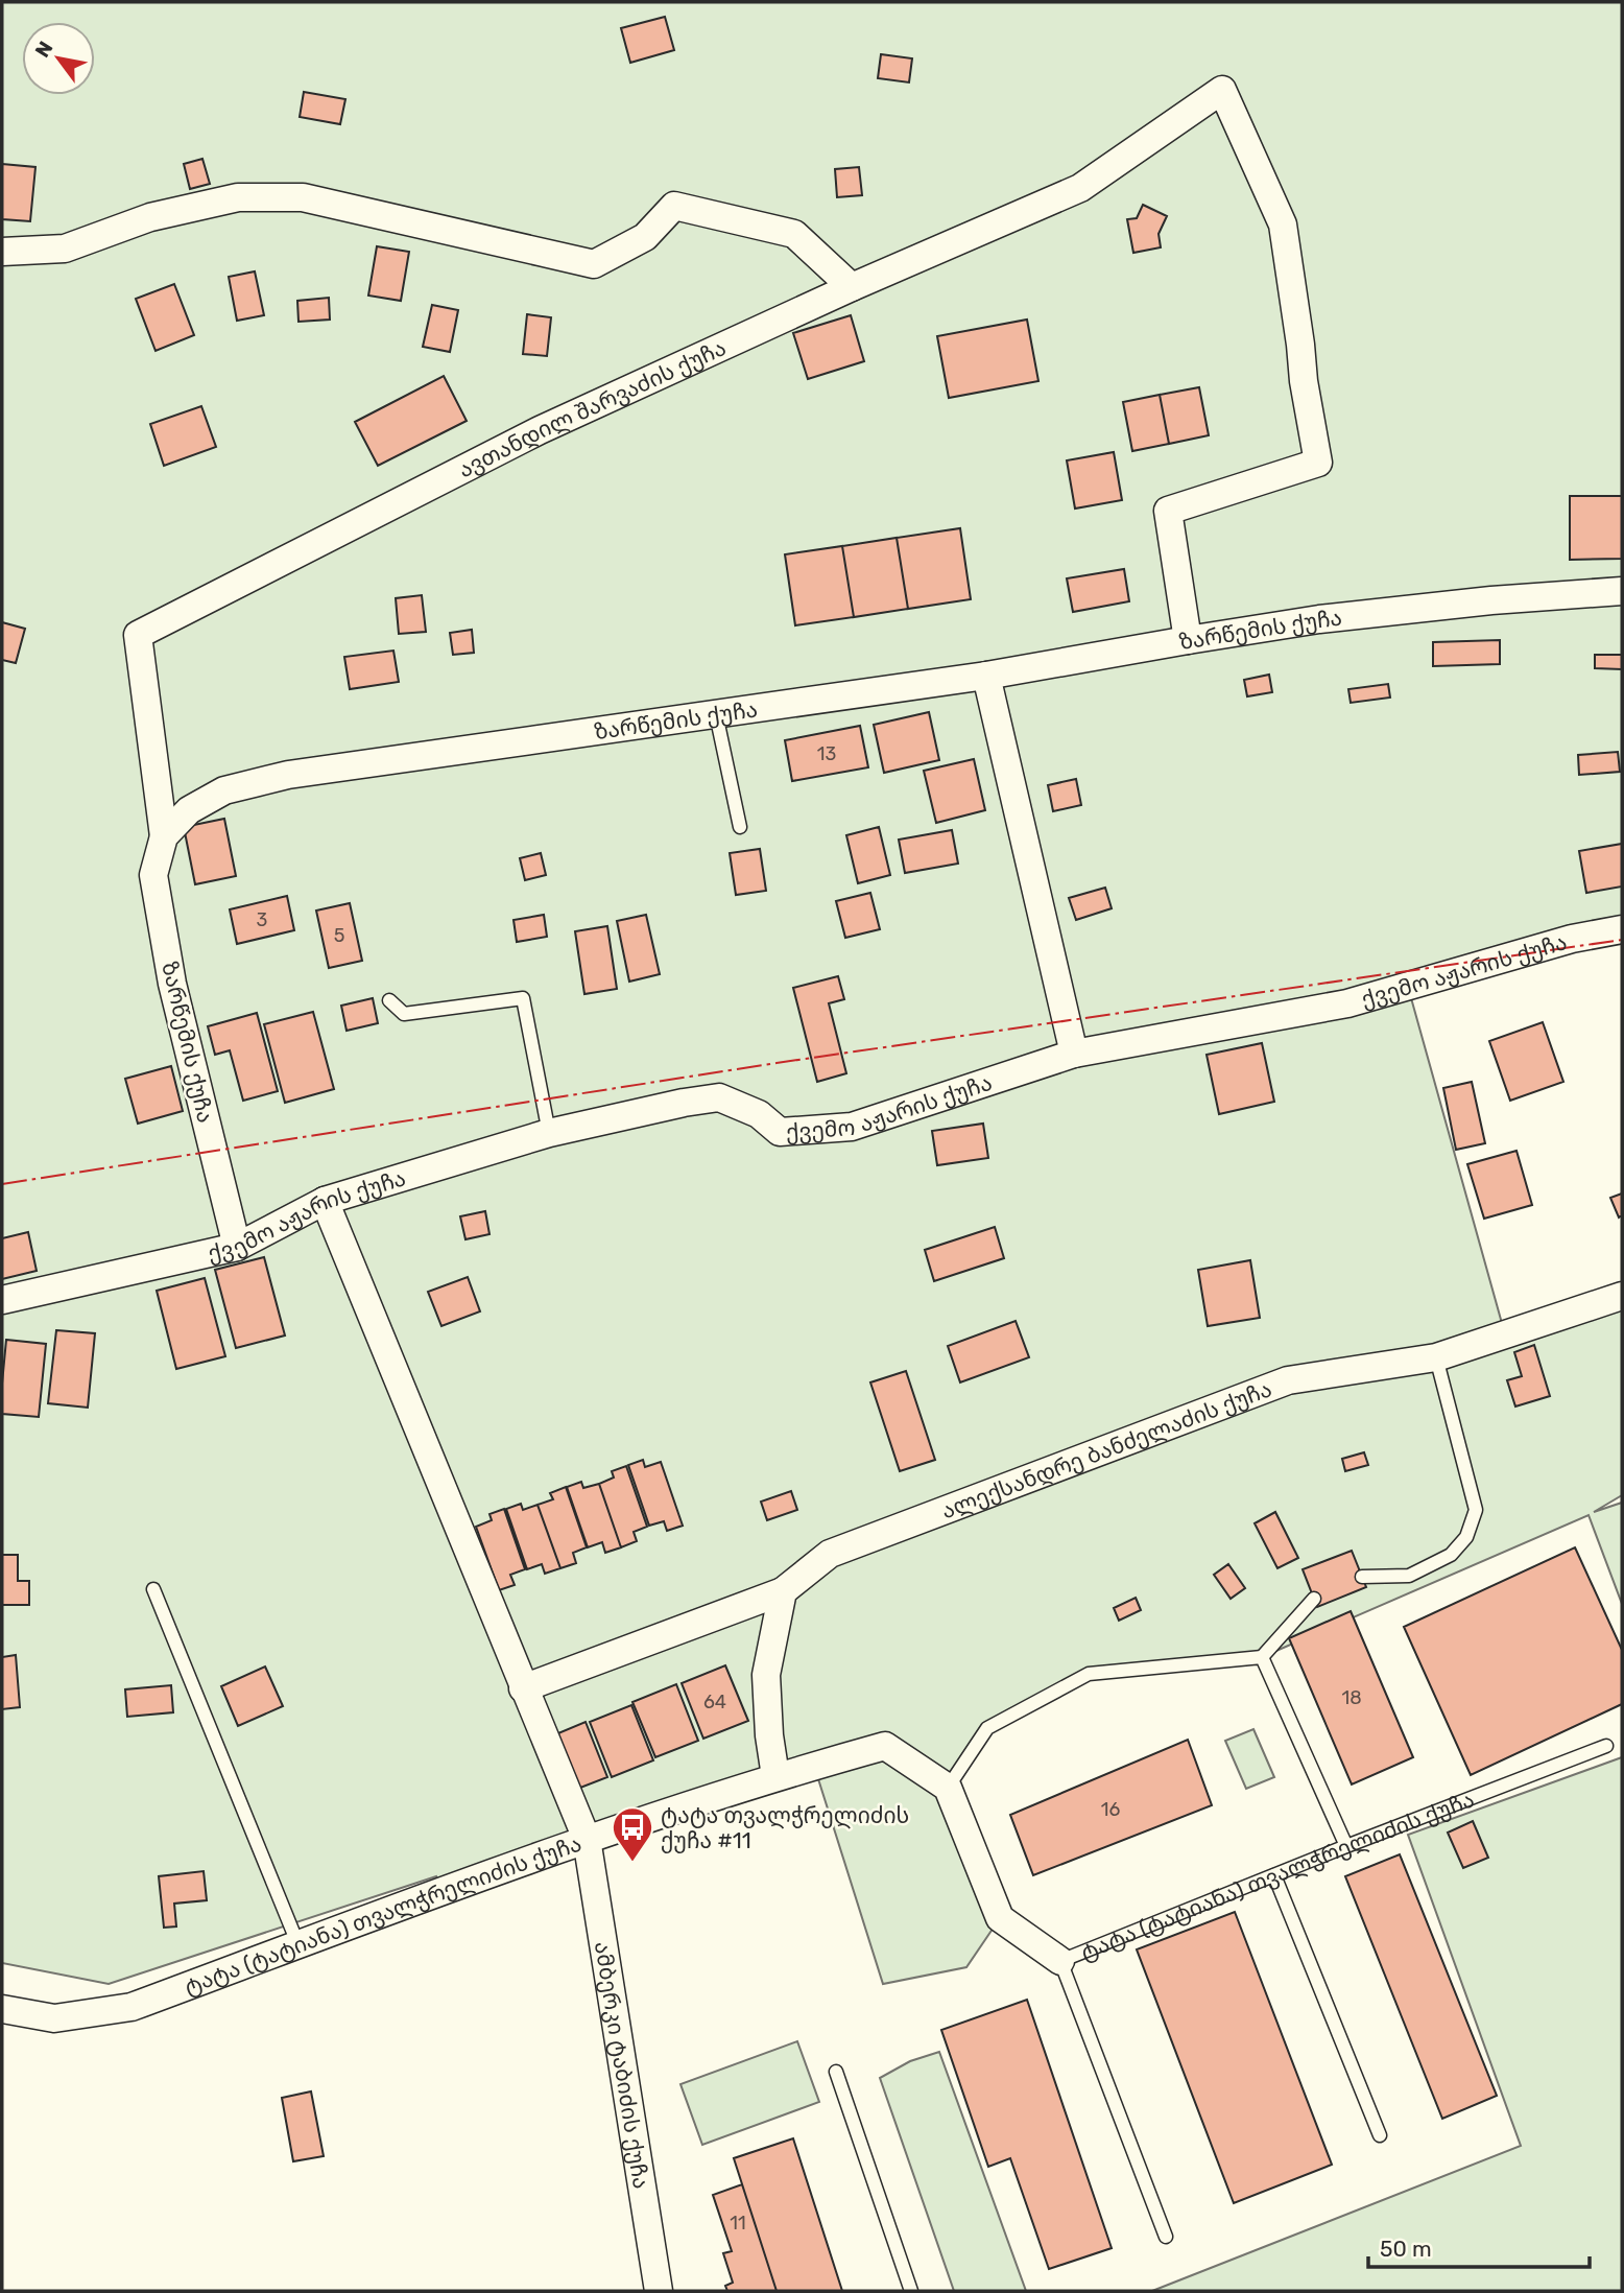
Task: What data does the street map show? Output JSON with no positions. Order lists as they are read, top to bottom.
{
  "streets": {
    "street": [
      "ავთანდილ შარვაძის ქუჩა",
      "ზარწემის ქუჩა",
      "ქვემო აჟარის ქუჩა",
      "ალექსანდრე ბანძელაძის ქუჩა",
      "ტატა (ტატიანა) თვალჭრელიძის ქუჩა",
      "ამბერკი ტაბიძის ქუჩა"
    ]
  },
  "crossings": [
    ["ავთანდილ შარვაძის ქუჩა", "ზარწემის ქუჩა"],
    ["ზარწემის ქუჩა", "ქვემო აჟარის ქუჩა"],
    ["ქვემო აჟარის ქუჩა", "ამბერკი ტაბიძის ქუჩა"],
    ["ალექსანდრე ბანძელაძის ქუჩა", "ამბერკი ტაბიძის ქუჩა"],
    ["ტატა (ტატიანა) თვალჭრელიძის ქუჩა", "ამბერკი ტაბიძის ქუჩა"]
  ],
  "places": {
    "bus stop": ["ტატა თვალჭრელიძის ქუჩა #11"]
  },
  "house_numbers": [
    "13",
    "3",
    "5",
    "18",
    "64",
    "16",
    "11"
  ],
  "scale_bar": "50 m",
  "north": "top left"
}
